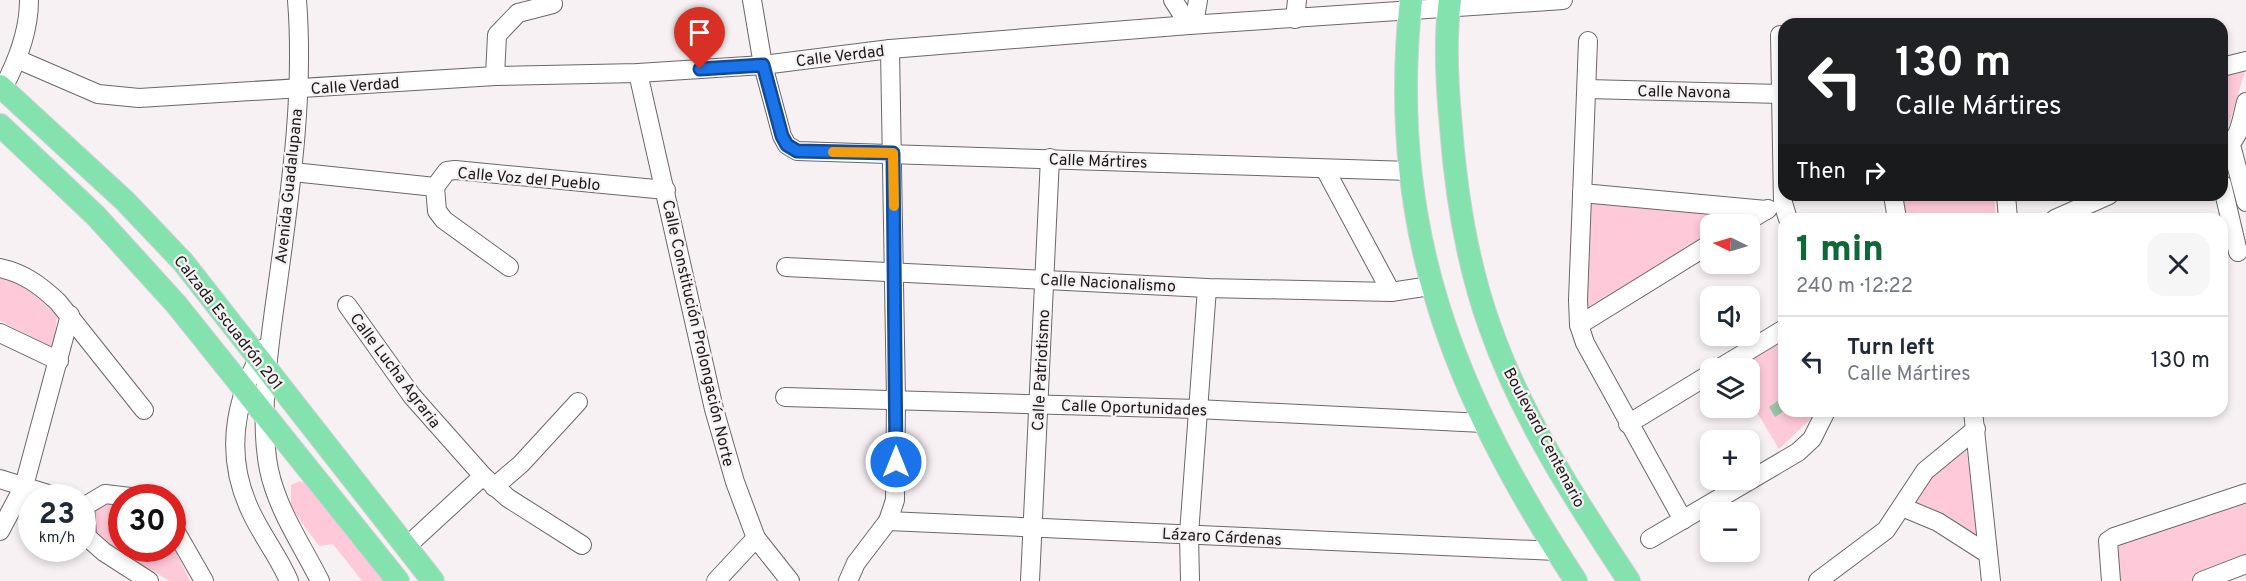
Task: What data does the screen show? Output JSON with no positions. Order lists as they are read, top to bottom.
{
  "streets": {
    "main road": ["Calzada Escuadrón 201", "Boulevard Centenario"],
    "street": [
      "Calle Verdad",
      "Calle Navona",
      "Calle Mártires",
      "Calle Voz del Pueblo",
      "Avenida Guadalupana",
      "Calle Nacionalismo",
      "Calle Constitución Prolongación Norte",
      "Calle Lucha Agraria",
      "Calle Patriotismo",
      "Calle Oportunidades",
      "Lázaro Cárdenas"
    ]
  },
  "crossings": [
    ["Calle Verdad", "Calle Mártires"],
    ["Calle Verdad", "Avenida Guadalupana"],
    ["Calle Verdad", "Calle Constitución Prolongación Norte"],
    ["Calle Verdad", "Boulevard Centenario"],
    ["Calle Mártires", "Calle Patriotismo"],
    ["Calle Voz del Pueblo", "Avenida Guadalupana"],
    ["Calle Voz del Pueblo", "Calle Constitución Prolongación Norte"],
    ["Avenida Guadalupana", "Calzada Escuadrón 201"],
    ["Calle Nacionalismo", "Calle Patriotismo"],
    ["Calle Patriotismo", "Calle Oportunidades"],
    ["Calle Patriotismo", "Lázaro Cárdenas"]
  ],
  "north": "left",
  "page": {
    "turn": ["130 m", "Calle Mártires"],
    "then": "Then",
    "heading": ["1 min", "240 m · 12:22"],
    "map_buttons": ["+", "−"],
    "list": [
      {
        "name": "Turn left",
        "note": "Calle Mártires",
        "value": "130 m"
      }
    ],
    "speed": "23 km/h",
    "limit": "30"
  }
}
